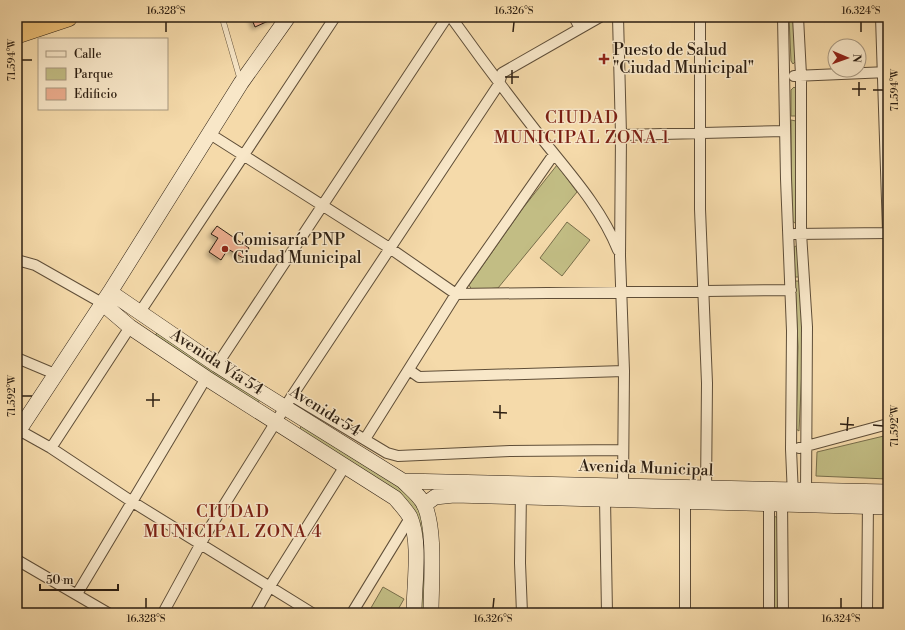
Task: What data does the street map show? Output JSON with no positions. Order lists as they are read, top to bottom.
{
  "streets": {
    "main road": ["Avenida Vía 54", "Avenida 54", "Avenida Municipal"]
  },
  "crossings": [
    ["Avenida Vía 54", "Avenida 54"],
    ["Avenida 54", "Avenida Municipal"]
  ],
  "districts": ["CIUDAD MUNICIPAL ZONA 1", "CIUDAD MUNICIPAL ZONA 4"],
  "places": {
    "health": ["Puesto de Salud \"Ciudad Municipal\""],
    "other": ["Comisaría PNP Ciudad Municipal"]
  },
  "legend": ["Calle", "Parque", "Edificio"],
  "scale_bar": "50 m",
  "north": "right",
  "coordinates": [
    "16.328°S",
    "16.326°S",
    "16.324°S",
    "71.594°W",
    "71.592°W"
  ]
}
